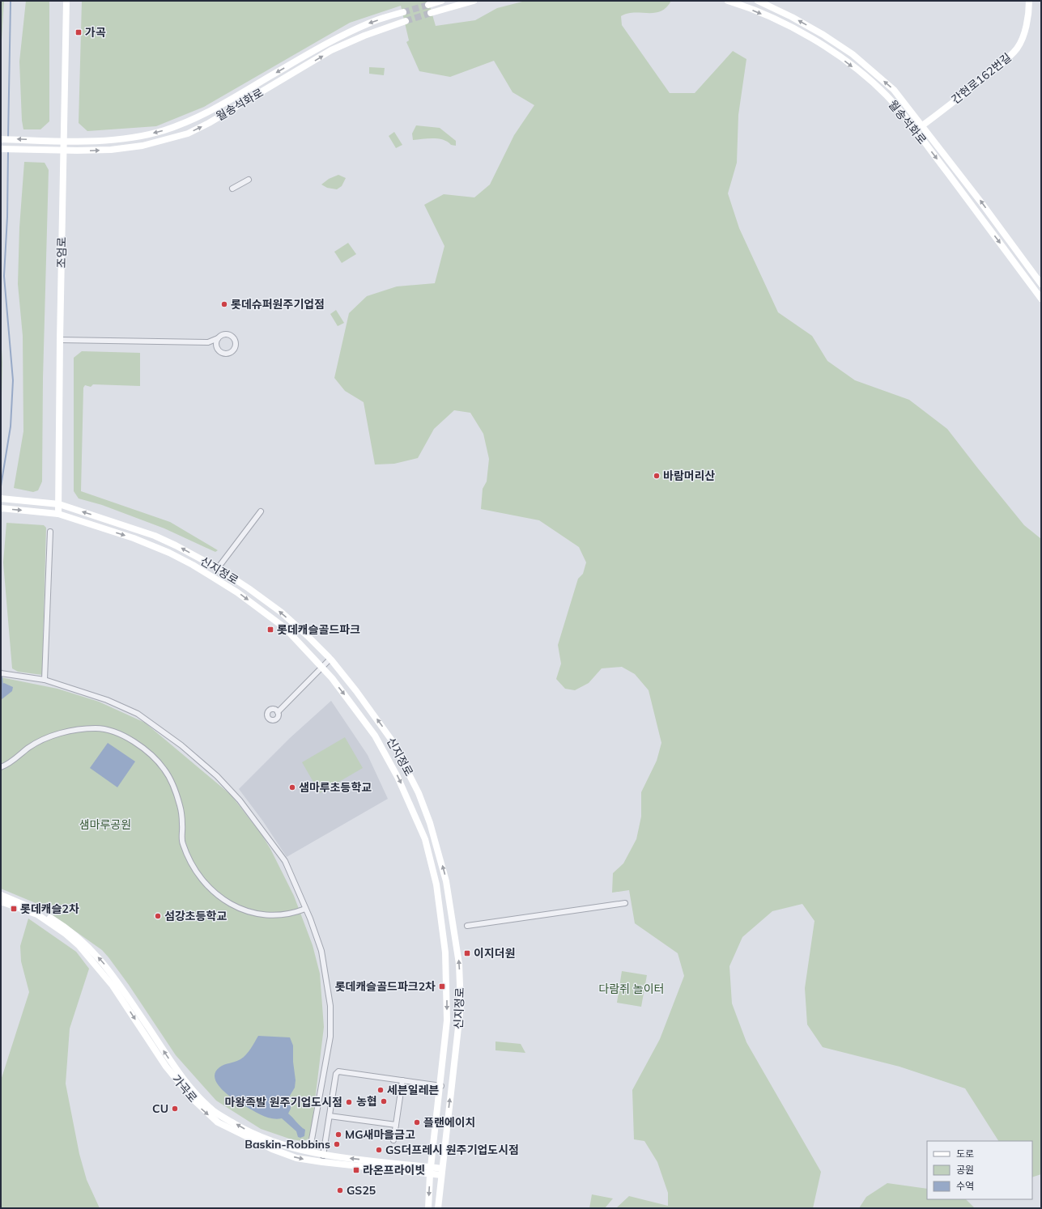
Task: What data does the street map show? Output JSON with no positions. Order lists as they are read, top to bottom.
{
  "streets": {
    "street": [
      "간현로162번길",
      "월송석화로",
      "조엄로",
      "신지정로",
      "가곡로"
    ]
  },
  "crossings": [
    ["간현로162번길", "월송석화로"],
    ["월송석화로", "조엄로"],
    ["조엄로", "신지정로"],
    ["신지정로", "가곡로"]
  ],
  "parks": ["샘마루공원", "다람쥐 놀이터"],
  "places": {
    "transit": [
      "가곡",
      "롯데캐슬골드파크",
      "롯데캐슬2차",
      "이지더원",
      "롯데캐슬골드파크2차",
      "라온프라이빗"
    ],
    "other": [
      "롯데슈퍼원주기업점",
      "바람머리산",
      "샘마루초등학교",
      "섬강초등학교",
      "세븐일레븐",
      "농협",
      "마왕족발 원주기업도시점",
      "CU",
      "플랜에이치",
      "MG새마을금고",
      "Baskin-Robbins",
      "GS더프레시 원주기업도시점",
      "GS25"
    ]
  },
  "legend": ["도로", "공원", "수역"]
}
